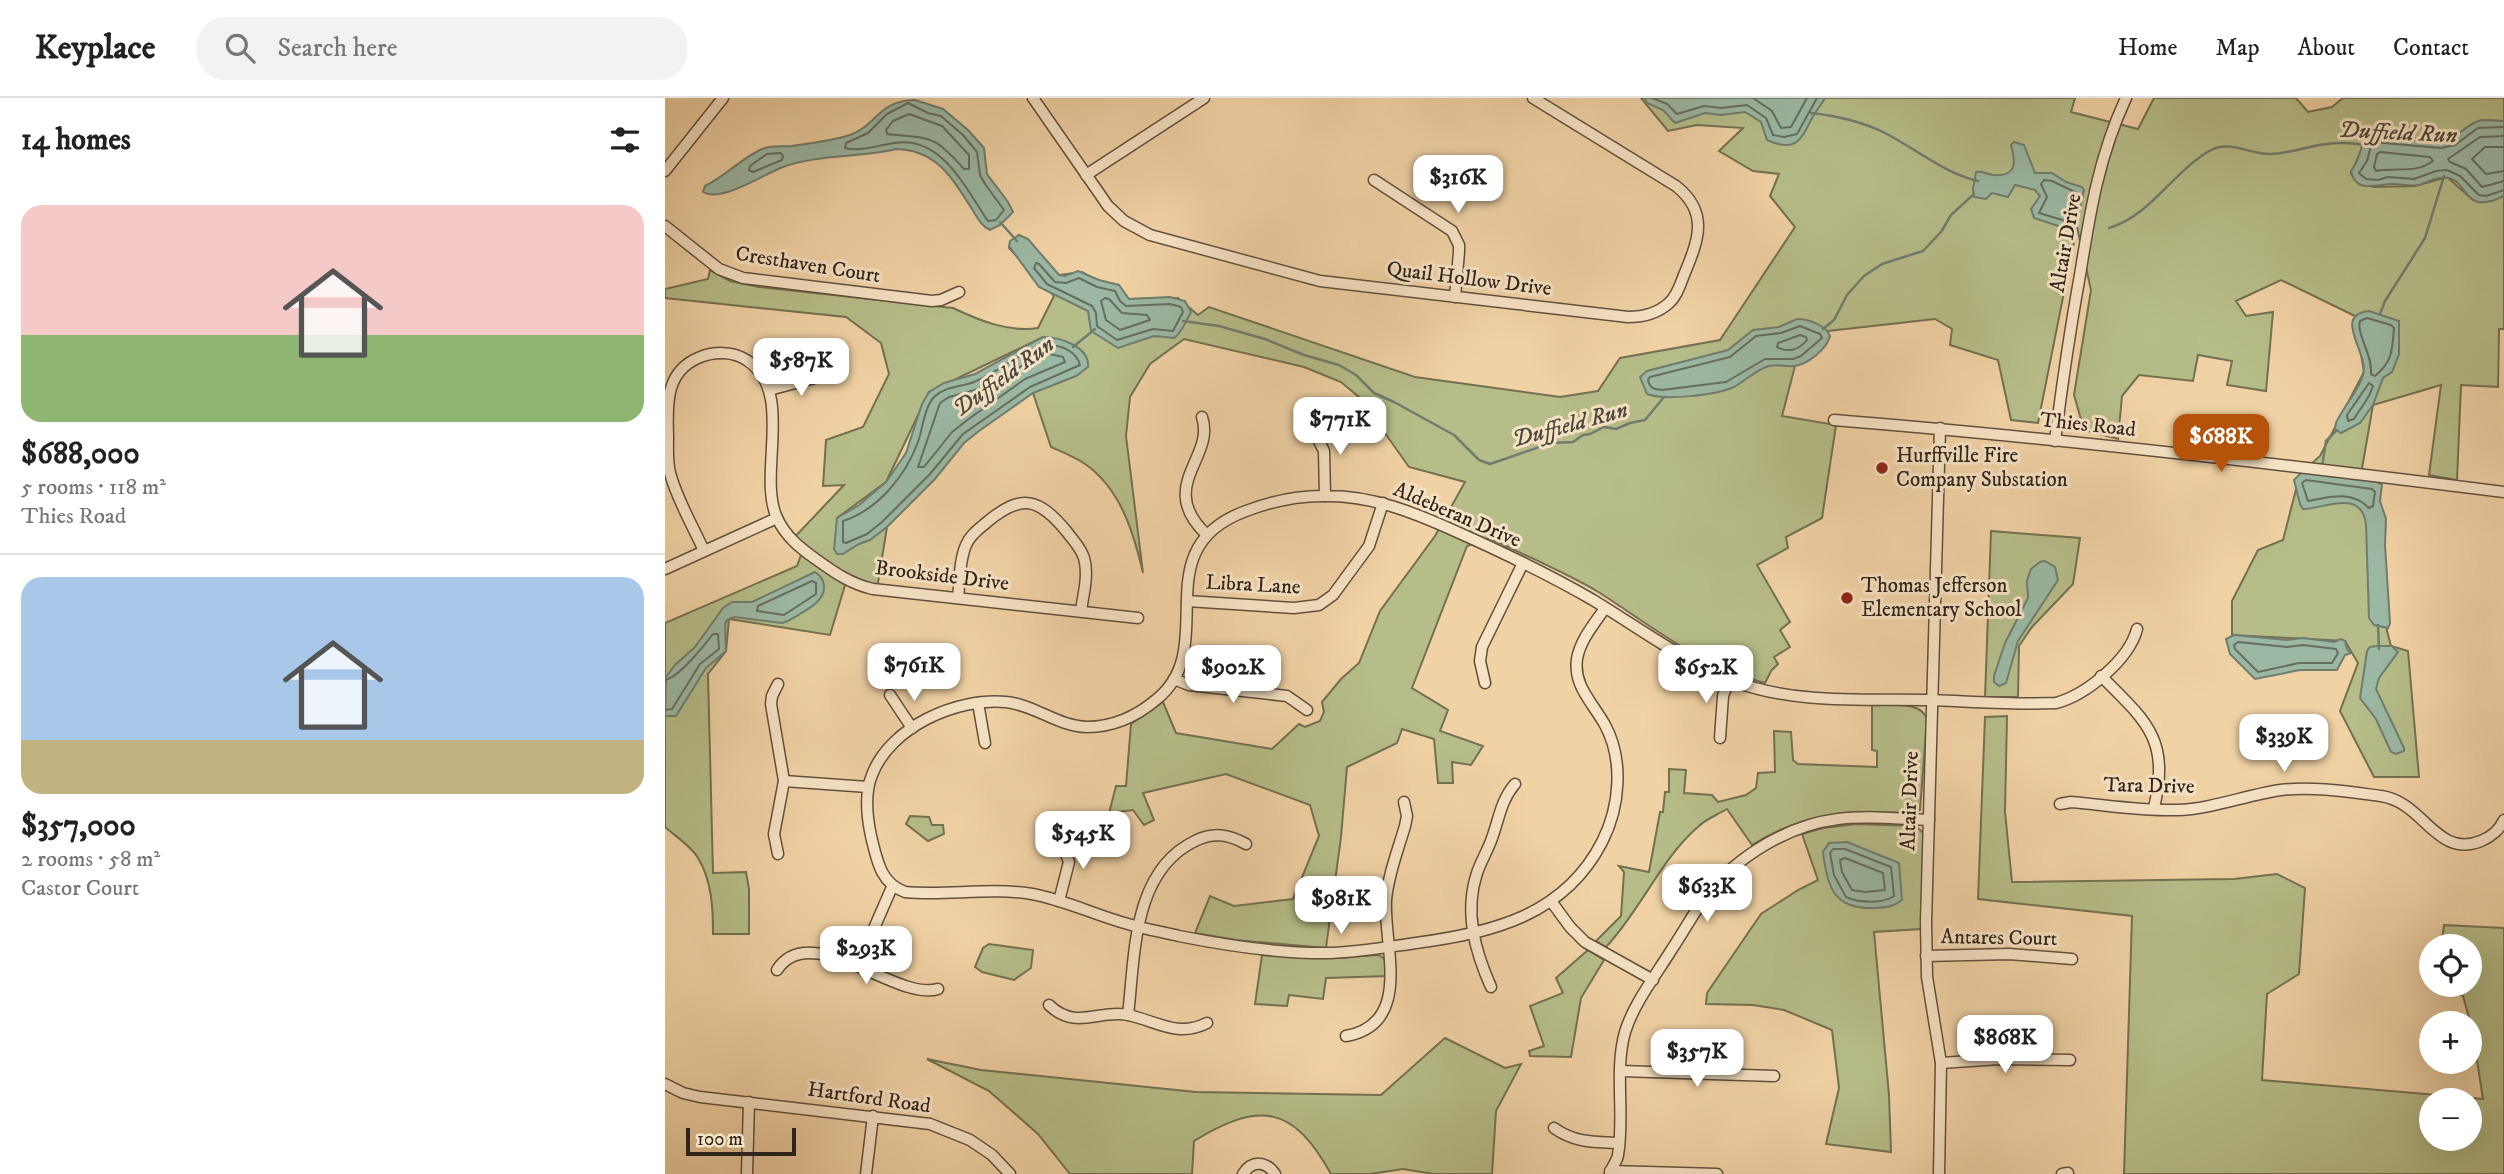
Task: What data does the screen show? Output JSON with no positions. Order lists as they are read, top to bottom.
{
  "streets": {
    "street": [
      "Altair Drive",
      "Cresthaven Court",
      "Quail Hollow Drive",
      "Thies Road",
      "Aldeberan Drive",
      "Brookside Drive",
      "Libra Lane",
      "Tara Drive",
      "Antares Court",
      "Hartford Road"
    ]
  },
  "crossings": [
    ["Altair Drive", "Thies Road"],
    ["Altair Drive", "Aldeberan Drive"],
    ["Altair Drive", "Antares Court"],
    ["Aldeberan Drive", "Libra Lane"]
  ],
  "water": ["Duffield Run"],
  "places": ["Hurffville Fire Company Substation", "Thomas Jefferson Elementary School"],
  "scale_bar": "100 m",
  "page": {
    "header": "Keyplace",
    "search": "Search here",
    "nav": [
      "Home",
      "Map",
      "About",
      "Contact"
    ],
    "heading": "14 homes",
    "price": [
      "$316K",
      "$587K",
      "$771K",
      "$688K",
      "$761K",
      "$902K",
      "$652K",
      "$339K",
      "$545K",
      "$633K",
      "$981K",
      "$293K",
      "$868K",
      "$357K"
    ],
    "list": [
      {
        "name": "$688,000",
        "note": "5 rooms · 118 m² · Thies Road"
      },
      {
        "name": "$357,000",
        "note": "2 rooms · 58 m² · Castor Court"
      }
    ],
    "map_buttons": ["+", "−"],
    "scale": "100 m"
  }
}
